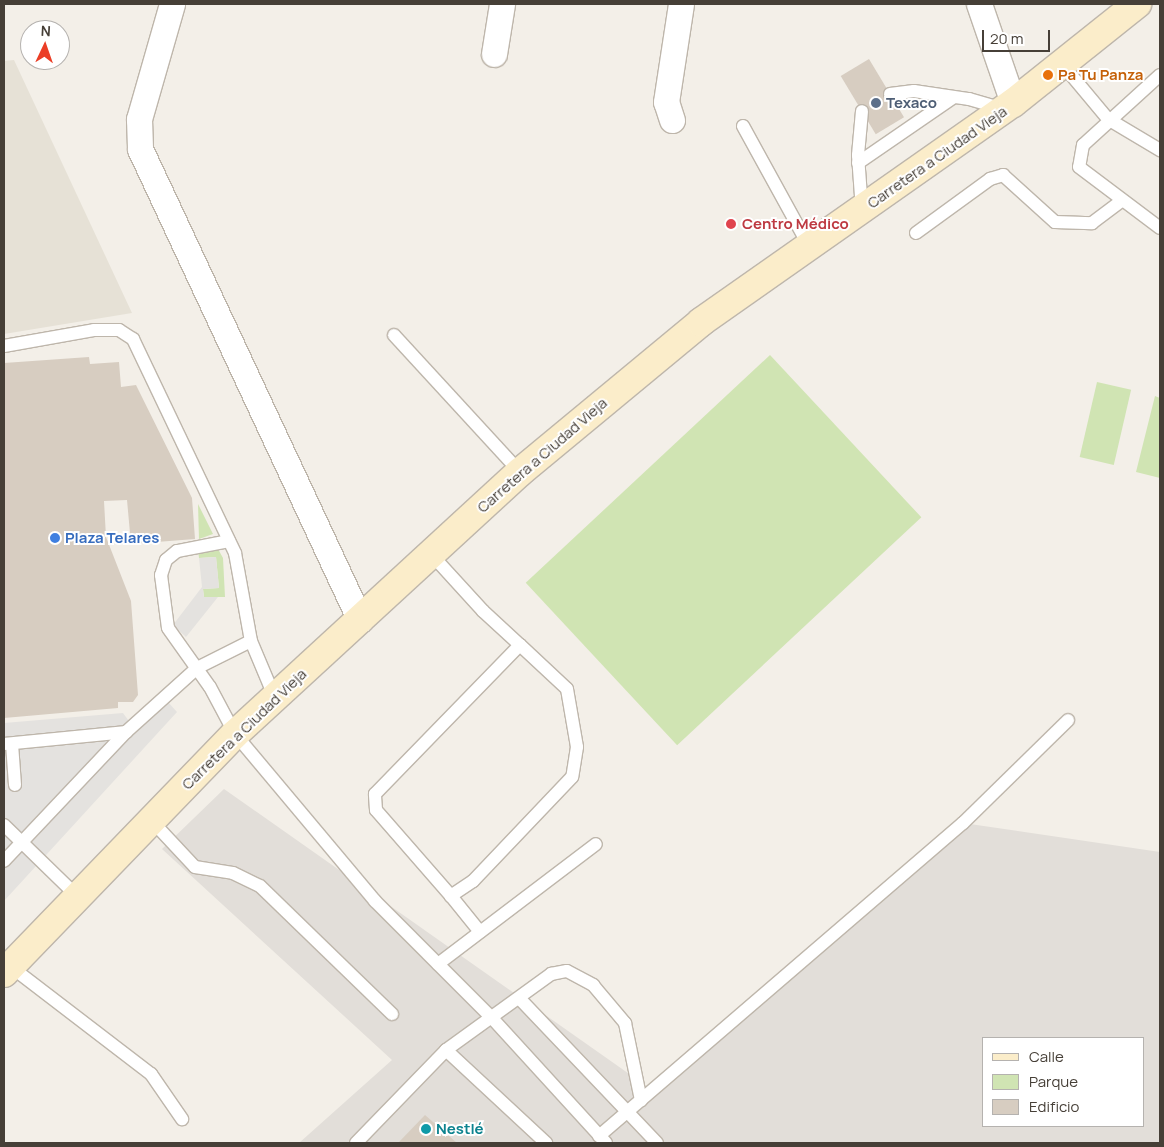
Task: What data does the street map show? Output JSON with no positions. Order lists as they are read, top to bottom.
{
  "streets": {
    "main road": ["Carretera a Ciudad Vieja"]
  },
  "places": [
    "Pa Tu Panza",
    "Texaco",
    "Centro Médico",
    "Plaza Telares",
    "Nestlé"
  ],
  "legend": ["Calle", "Parque", "Edificio"],
  "scale_bar": "20 m",
  "north": "top"
}
